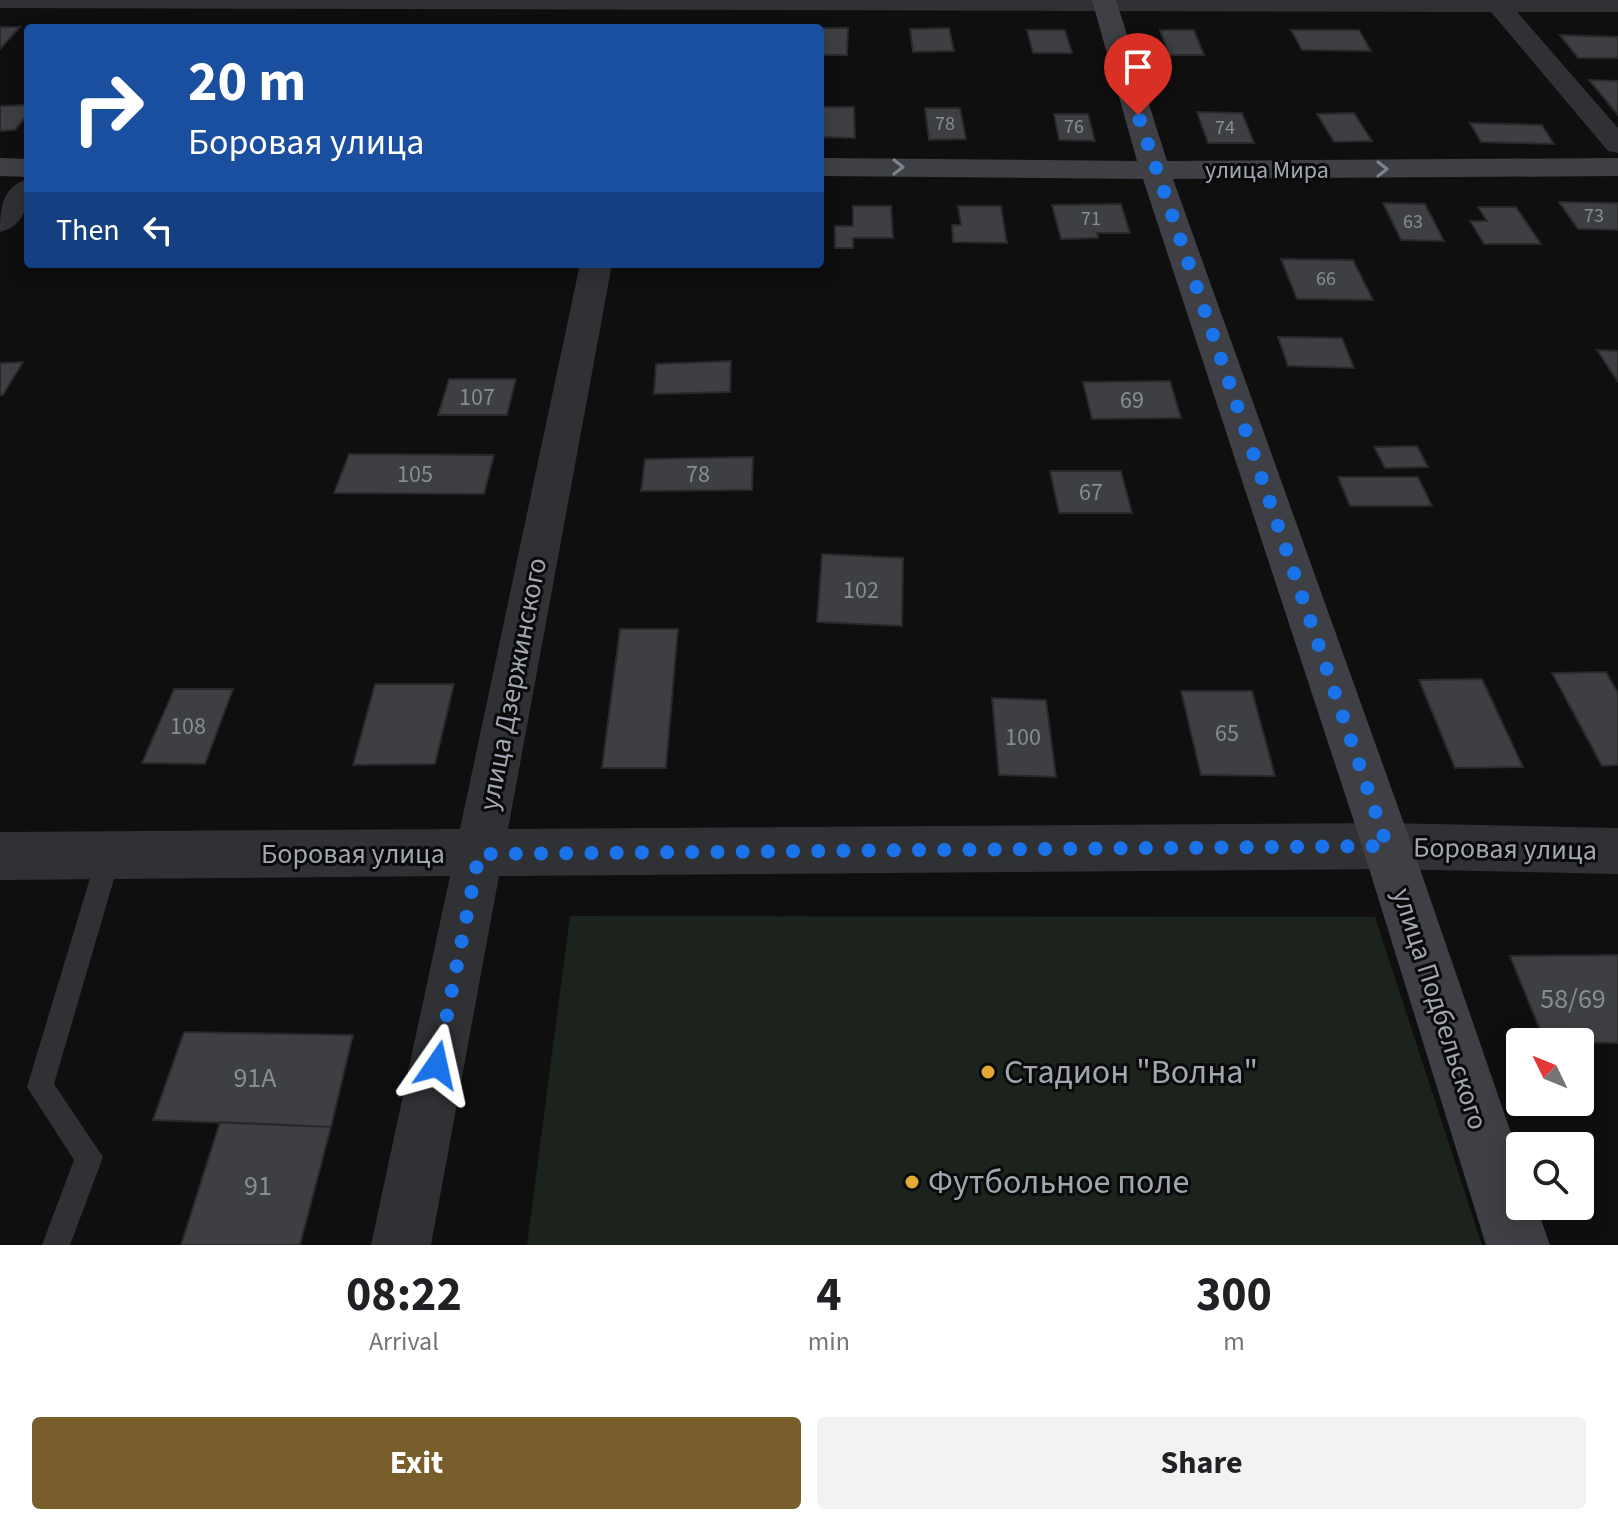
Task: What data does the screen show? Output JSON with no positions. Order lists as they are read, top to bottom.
{
  "streets": {
    "main road": ["улица Мира", "улица Подбельского"],
    "street": ["улица Дзержинского", "Боровая улица"]
  },
  "crossings": [
    ["улица Мира", "улица Подбельского"],
    ["улица Дзержинского", "Боровая улица"],
    ["Боровая улица", "улица Подбельского"]
  ],
  "one_way": ["улица Мира"],
  "places": ["Стадион \"Волна\"", "Футбольное поле"],
  "house_numbers": [
    "78",
    "76",
    "74",
    "73",
    "71",
    "63",
    "66",
    "107",
    "69",
    "105",
    "78",
    "67",
    "102",
    "108",
    "65",
    "100",
    "58/69",
    "91А",
    "91"
  ],
  "north": "top left",
  "page": {
    "turn": ["20 m", "Боровая улица"],
    "then": "Then",
    "eta": [
      "08:22",
      "Arrival",
      "4",
      "min",
      "300",
      "m"
    ],
    "buttons": ["Exit", "Share"]
  }
}
